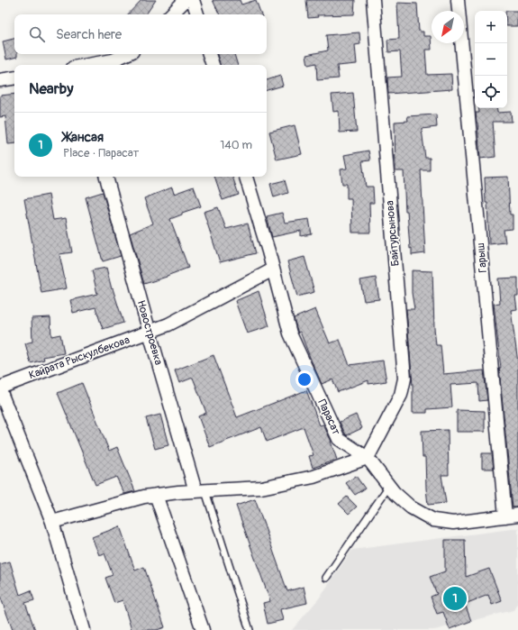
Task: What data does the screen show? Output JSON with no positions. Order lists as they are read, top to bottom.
{
  "streets": {
    "street": [
      "Байтурсынова",
      "Гарыш",
      "Новостроевка",
      "Кайрата Рыскулбекова",
      "Парасат"
    ]
  },
  "crossings": [
    ["Байтурсынова", "Парасат"],
    ["Гарыш", "Парасат"],
    ["Новостроевка", "Кайрата Рыскулбекова"],
    ["Кайрата Рыскулбекова", "Парасат"]
  ],
  "north": "bottom left",
  "page": {
    "map_buttons": ["+", "−"],
    "search": "Search here",
    "heading": "Nearby",
    "list": [
      {
        "mark": "1",
        "name": "Жансая",
        "note": "Place · Парасат",
        "value": "140 m"
      }
    ],
    "pins": "1"
  }
}
